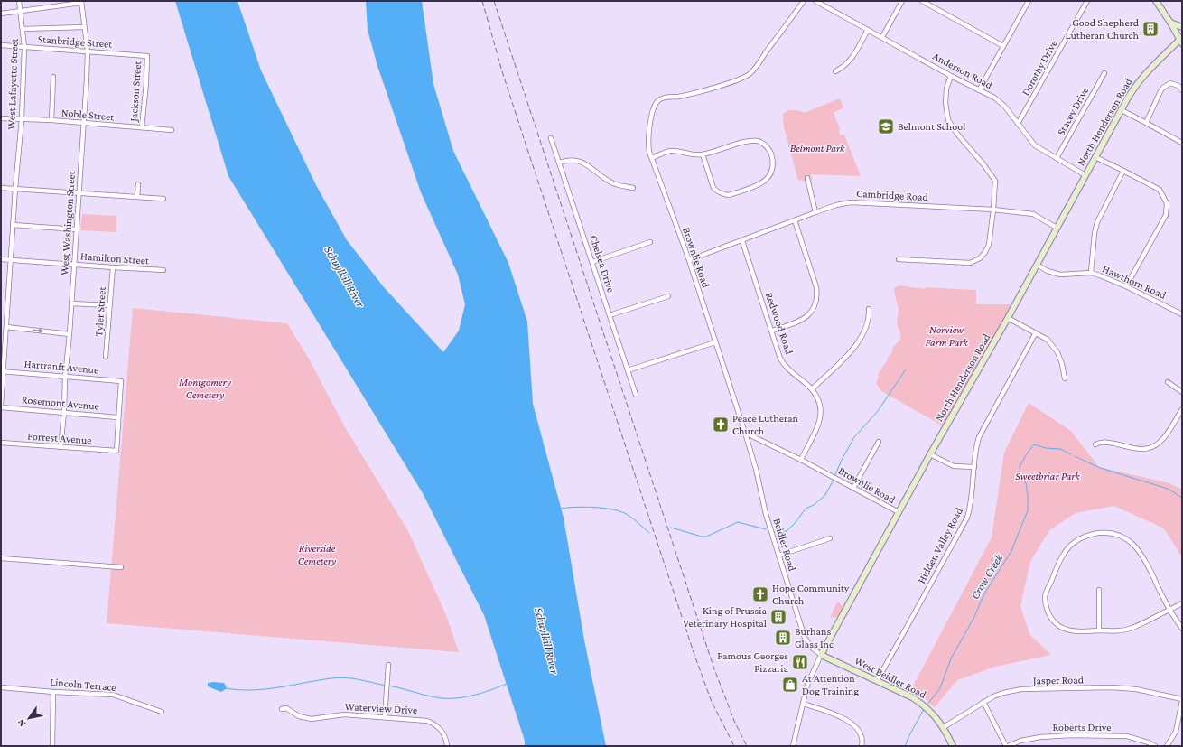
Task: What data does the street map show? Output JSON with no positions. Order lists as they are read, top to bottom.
{
  "streets": {
    "street": [
      "Stanbridge Street",
      "Dorothy Drive",
      "Anderson Road",
      "West Lafayette Street",
      "Jackson Street",
      "Stacey Drive",
      "Noble Street",
      "North Henderson Road",
      "Cambridge Road",
      "West Washington Street",
      "Brownlie Road",
      "Hamilton Street",
      "Chelsea Drive",
      "Hawthorn Road",
      "Tyler Street",
      "Redwood Road",
      "Hartranft Avenue",
      "Rosemont Avenue",
      "Forrest Avenue",
      "Beidler Road",
      "Hidden Valley Road",
      "West Beidler Road",
      "Jasper Road",
      "Lincoln Terrace",
      "Waterview Drive",
      "Roberts Drive"
    ]
  },
  "crossings": [
    ["Stanbridge Street", "West Lafayette Street"],
    ["Stanbridge Street", "Jackson Street"],
    ["Stanbridge Street", "West Washington Street"],
    ["Dorothy Drive", "Anderson Road"],
    ["Anderson Road", "Stacey Drive"],
    ["Anderson Road", "North Henderson Road"],
    ["West Lafayette Street", "Noble Street"],
    ["West Lafayette Street", "Hamilton Street"],
    ["West Lafayette Street", "Hartranft Avenue"],
    ["West Lafayette Street", "Rosemont Avenue"],
    ["Jackson Street", "Noble Street"],
    ["Noble Street", "West Washington Street"],
    ["North Henderson Road", "Cambridge Road"],
    ["North Henderson Road", "Brownlie Road"],
    ["North Henderson Road", "Hawthorn Road"],
    ["North Henderson Road", "Beidler Road"],
    ["North Henderson Road", "West Beidler Road"],
    ["Cambridge Road", "Brownlie Road"],
    ["Cambridge Road", "Redwood Road"],
    ["West Washington Street", "Hamilton Street"],
    ["West Washington Street", "Hartranft Avenue"],
    ["West Washington Street", "Rosemont Avenue"],
    ["West Washington Street", "Forrest Avenue"],
    ["Brownlie Road", "Redwood Road"],
    ["Brownlie Road", "Beidler Road"],
    ["Hamilton Street", "Tyler Street"],
    ["Hartranft Avenue", "Rosemont Avenue"],
    ["Hartranft Avenue", "Forrest Avenue"],
    ["Rosemont Avenue", "Forrest Avenue"],
    ["Beidler Road", "West Beidler Road"],
    ["Hidden Valley Road", "West Beidler Road"],
    ["West Beidler Road", "Jasper Road"]
  ],
  "water": ["Schuylkill River", "Crow Creek"],
  "parks": [
    "Belmont Park",
    "Norview Farm Park",
    "Montgomery Cemetery",
    "Sweetbriar Park",
    "Riverside Cemetery"
  ],
  "places": {
    "building": ["Good Shepherd Lutheran Church", "King of Prussia Veterinary Hospital", "Burhans Glass Inc"],
    "school or university": ["Belmont School"],
    "church": ["Peace Lutheran Church", "Hope Community Church"],
    "restaurant": ["Famous Georges Pizzaria"],
    "shop": ["At Attention Dog Training"]
  },
  "north": "bottom left"
}
